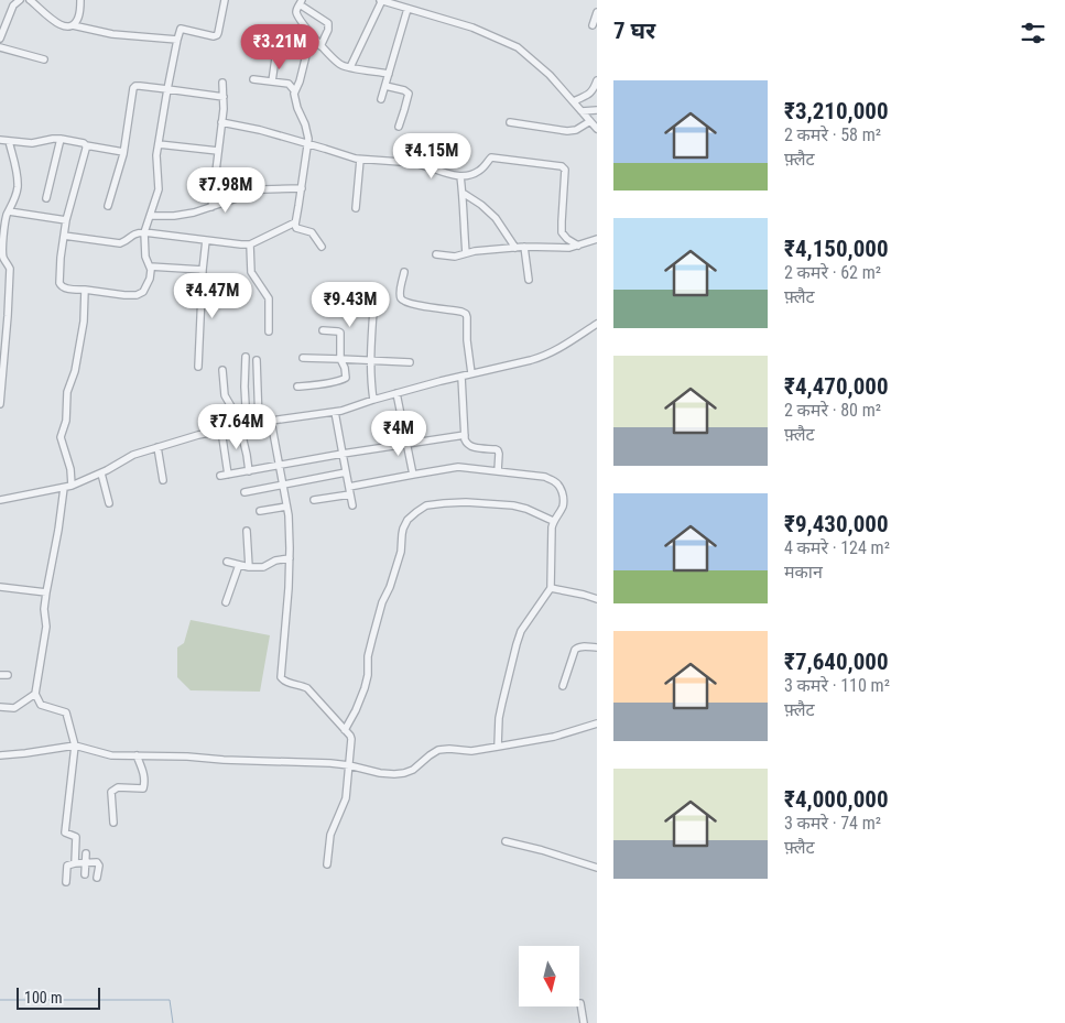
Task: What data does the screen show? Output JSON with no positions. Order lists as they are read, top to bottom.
{
  "scale_bar": "100 m",
  "north": "bottom",
  "page": {
    "heading": "7 घर",
    "price": [
      "₹3.21M",
      "₹4.15M",
      "₹7.98M",
      "₹4.47M",
      "₹9.43M",
      "₹7.64M",
      "₹4M"
    ],
    "list": [
      {
        "name": "₹3,210,000",
        "note": "2 कमरे · 58 m² · फ़्लैट"
      },
      {
        "name": "₹4,150,000",
        "note": "2 कमरे · 62 m² · फ़्लैट"
      },
      {
        "name": "₹4,470,000",
        "note": "2 कमरे · 80 m² · फ़्लैट"
      },
      {
        "name": "₹9,430,000",
        "note": "4 कमरे · 124 m² · मकान"
      },
      {
        "name": "₹7,640,000",
        "note": "3 कमरे · 110 m² · फ़्लैट"
      },
      {
        "name": "₹4,000,000",
        "note": "3 कमरे · 74 m² · फ़्लैट"
      }
    ],
    "scale": "100 m"
  }
}
